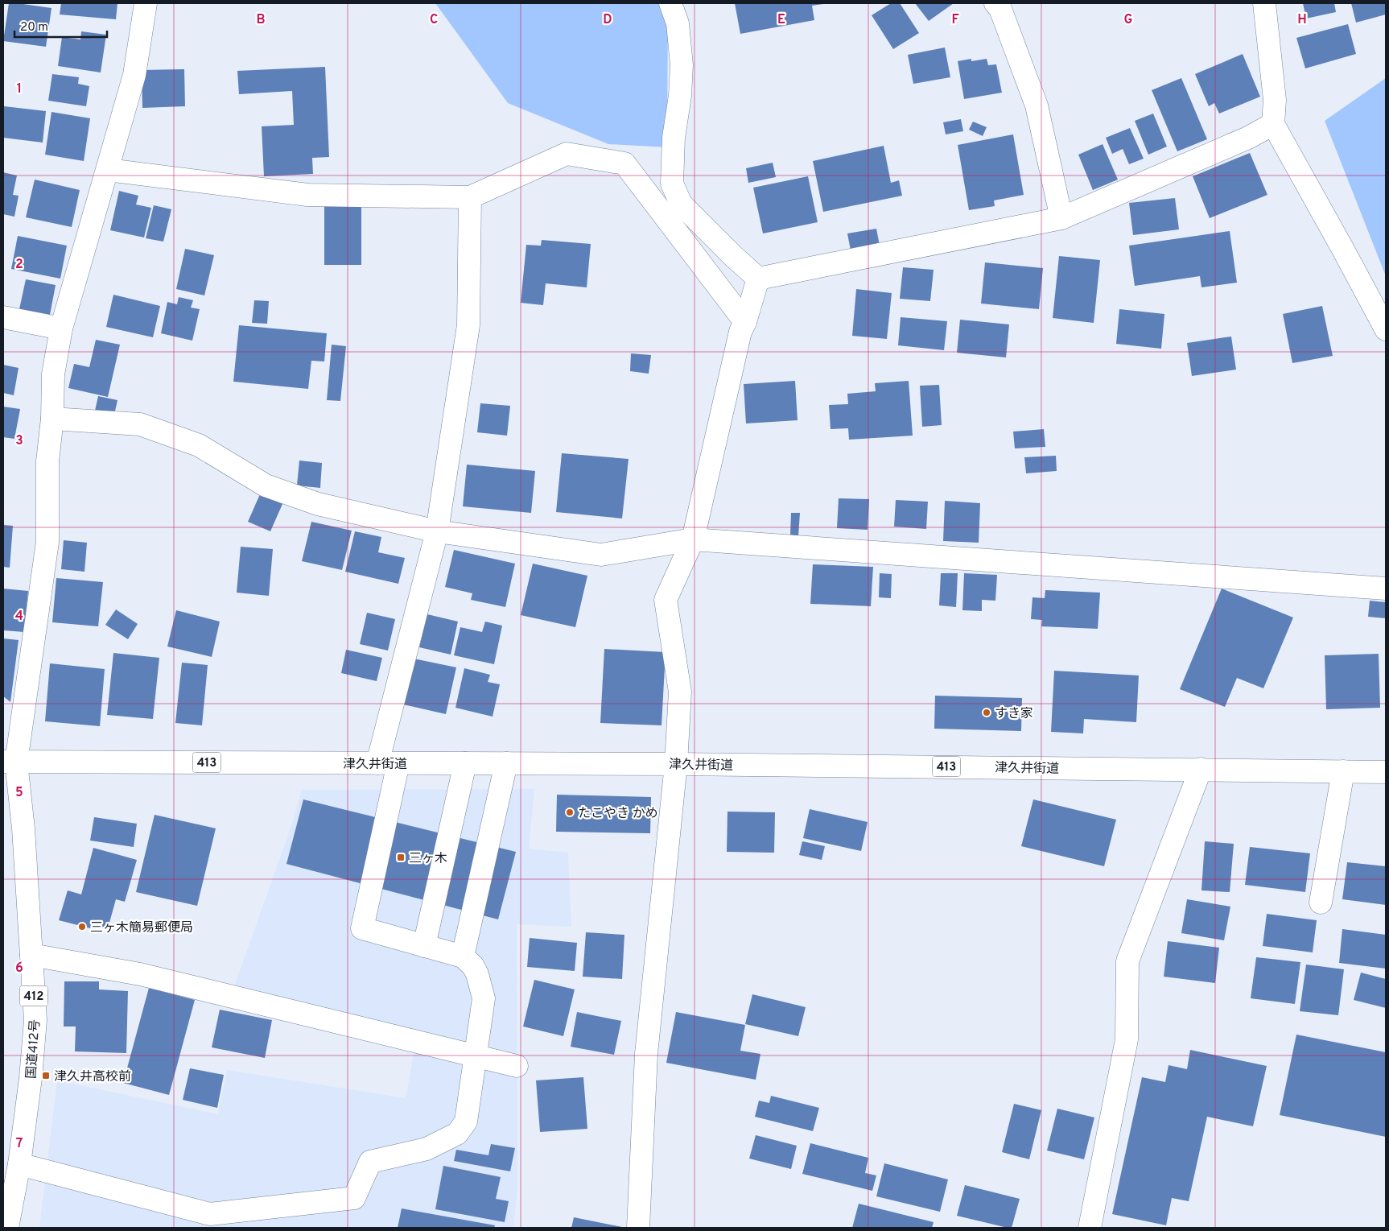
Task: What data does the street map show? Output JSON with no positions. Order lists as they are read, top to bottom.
{
  "streets": {
    "main road": [
      "413",
      "津久井街道",
      "412",
      "国道412号"
    ]
  },
  "crossings": [
    ["津久井街道", "国道412号"]
  ],
  "places": {
    "other": ["すき家", "たこやき かめ", "三ヶ木簡易郵便局"],
    "transit": ["三ヶ木", "津久井高校前"]
  },
  "scale_bar": "20 m",
  "grid": {
    "columns": [
      "B",
      "C",
      "D",
      "E",
      "F",
      "G",
      "H"
    ],
    "rows": [
      "1",
      "2",
      "3",
      "4",
      "5",
      "6",
      "7"
    ]
  }
}
